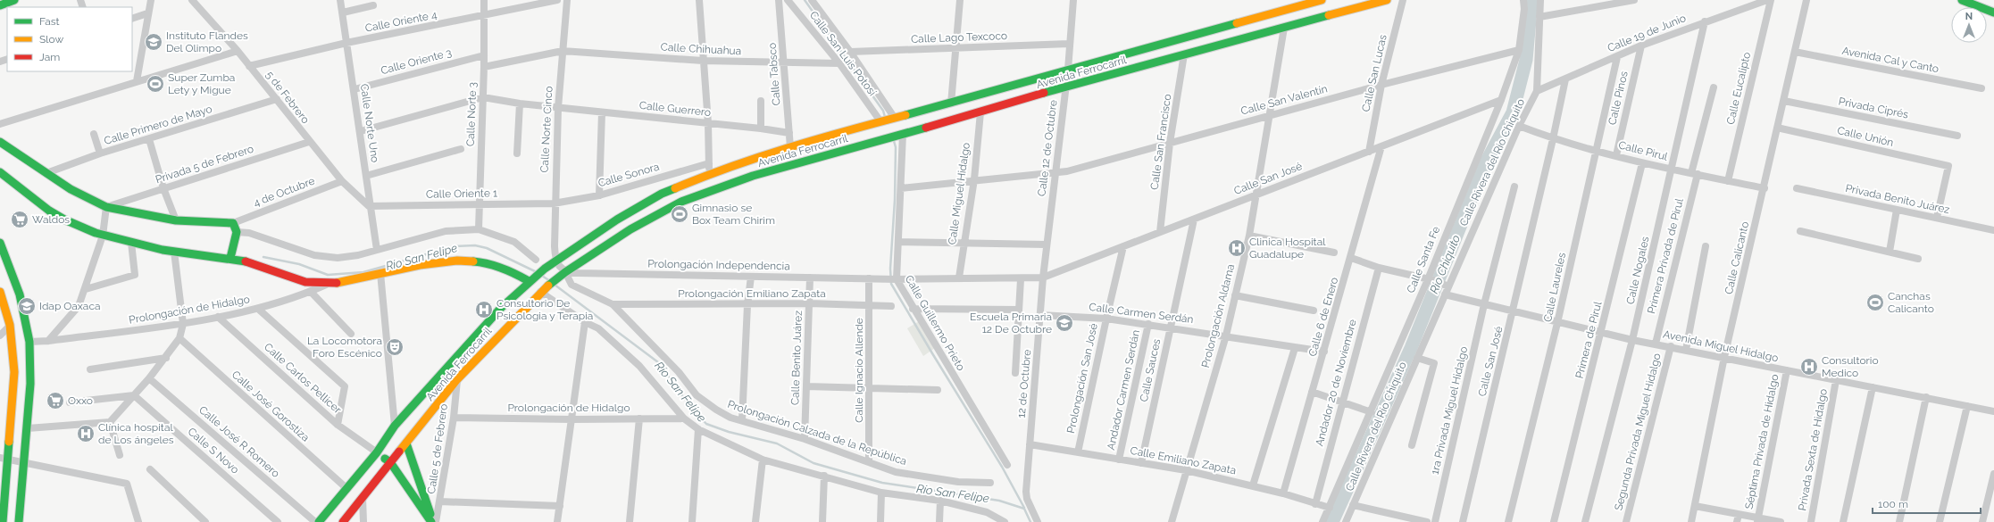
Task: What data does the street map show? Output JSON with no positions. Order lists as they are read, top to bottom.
{
  "streets": {
    "main road": ["Avenida Ferrocarril"],
    "street": [
      "Calle Oriente 4",
      "Calle 19 de Junio",
      "Calle Lago Texcoco",
      "Calle Chihuahua",
      "Calle San Luis Potosí",
      "Avenida Cal y Canto",
      "Calle Oriente 3",
      "Calle San Lucas",
      "Calle Tabsco",
      "Calle Eucalipto",
      "5 de Febrero",
      "Calle Pinos",
      "Calle San Valentín",
      "Privada Ciprés",
      "Calle Guerrero",
      "Calle Norte 3",
      "Calle Norte Uno",
      "Calle Primero de Mayo",
      "Calle Norte Cinco",
      "Calle Unión",
      "Calle San Francisco",
      "Calle 12 de Octubre",
      "Calle Pirul",
      "Calle Rivera del Río Chiquito",
      "Privada 5 de Febrero",
      "Calle Sonora",
      "Calle San José",
      "4 de Octubre",
      "Calle Oriente 1",
      "Calle Miguel Hidalgo",
      "Privada Benito Juárez",
      "Primera Privada de Pirul",
      "Calle Calicanto",
      "Calle Santa Fe",
      "Prolongación Independencia",
      "Calle Nogales",
      "Calle Laureles",
      "Prolongación Emiliano Zapata",
      "Prolongación de Hidalgo",
      "Calle Carmen Serdán",
      "Prolongación Aldama",
      "Calle 6 de Enero",
      "Calle Guillermo Prieto",
      "Primera de Pirul",
      "Avenida Miguel Hidalgo",
      "Calle Benito Juárez",
      "Calle Ignacio Allende",
      "Calle Sauces",
      "Calle Carlos Pellicer",
      "Prolongación San José",
      "Andador 20 de Noviembre",
      "12 de Octubre",
      "Andador Carmen Serdán",
      "Calle José Gorostiza",
      "1ra Privada Miguel Hidalgo",
      "Segunda Privada Miguel Hidalgo",
      "Prolongación Calzada de la República",
      "Calle José R Romero",
      "Séptima Privada de Hidalgo",
      "Calle 5 de Febrero",
      "Privada Sexta de Hidalgo",
      "Calle S Novo",
      "Calle Emiliano Zapata"
    ]
  },
  "crossings": [
    ["Calle Oriente 4", "5 de Febrero"],
    ["Calle Oriente 4", "Calle Norte 3"],
    ["Calle Oriente 4", "Calle Norte Uno"],
    ["Calle 19 de Junio", "Calle Pinos"],
    ["Calle 19 de Junio", "Calle Rivera del Río Chiquito"],
    ["Calle 19 de Junio", "Calle San José"],
    ["Calle 19 de Junio", "Calle Nogales"],
    ["Calle 19 de Junio", "Calle Laureles"],
    ["Calle Lago Texcoco", "Calle San Luis Potosí"],
    ["Calle Lago Texcoco", "Calle 12 de Octubre"],
    ["Calle Chihuahua", "Calle San Luis Potosí"],
    ["Calle Chihuahua", "Calle Tabsco"],
    ["Calle Chihuahua", "Calle Norte 3"],
    ["Calle Chihuahua", "Calle Norte Cinco"],
    ["Calle San Luis Potosí", "Avenida Ferrocarril"],
    ["Avenida Cal y Canto", "Calle Calicanto"],
    ["Calle Oriente 3", "Calle Norte 3"],
    ["Calle Oriente 3", "Calle Norte Uno"],
    ["Avenida Ferrocarril", "Calle Tabsco"],
    ["Avenida Ferrocarril", "Calle Norte Cinco"],
    ["Avenida Ferrocarril", "Calle San Francisco"],
    ["Avenida Ferrocarril", "Calle 12 de Octubre"],
    ["Avenida Ferrocarril", "Calle Miguel Hidalgo"],
    ["Avenida Ferrocarril", "Prolongación Independencia"],
    ["Avenida Ferrocarril", "Prolongación Aldama"],
    ["Avenida Ferrocarril", "Calle Guillermo Prieto"],
    ["Avenida Ferrocarril", "Calle Carlos Pellicer"],
    ["Avenida Ferrocarril", "Calle José Gorostiza"],
    ["Avenida Ferrocarril", "Prolongación Calzada de la República"],
    ["Avenida Ferrocarril", "Calle 5 de Febrero"],
    ["Calle San Lucas", "Calle San Valentín"],
    ["Calle San Lucas", "Calle San José"],
    ["Calle Tabsco", "Calle Guerrero"],
    ["Calle Eucalipto", "Calle Pirul"],
    ["5 de Febrero", "Calle Norte Uno"],
    ["5 de Febrero", "Calle Primero de Mayo"],
    ["5 de Febrero", "Privada 5 de Febrero"],
    ["5 de Febrero", "4 de Octubre"],
    ["5 de Febrero", "Calle Oriente 1"],
    ["Calle Pinos", "Calle Pirul"],
    ["Calle San Valentín", "Calle San Francisco"],
    ["Calle San Valentín", "Calle 12 de Octubre"],
    ["Calle San Valentín", "Calle Miguel Hidalgo"],
    ["Calle San Valentín", "Calle Santa Fe"],
    ["Calle San Valentín", "Prolongación Aldama"],
    ["Calle San Valentín", "Calle Guillermo Prieto"],
    ["Privada Ciprés", "Calle Calicanto"],
    ["Calle Guerrero", "Calle Norte 3"],
    ["Calle Guerrero", "Calle Norte Cinco"],
    ["Calle Norte 3", "Calle Oriente 1"],
    ["Calle Norte Uno", "Calle Oriente 1"],
    ["Calle Norte Cinco", "Calle Sonora"],
    ["Calle Norte Cinco", "Calle Oriente 1"],
    ["Calle Unión", "Privada Benito Juárez"],
    ["Calle Unión", "Calle Calicanto"],
    ["Calle San Francisco", "Calle San José"],
    ["Calle 12 de Octubre", "Calle San José"],
    ["Calle 12 de Octubre", "Prolongación Independencia"],
    ["Calle 12 de Octubre", "12 de Octubre"],
    ["Calle Pirul", "Calle Rivera del Río Chiquito"],
    ["Calle Pirul", "Calle San José"],
    ["Calle Pirul", "Primera Privada de Pirul"],
    ["Calle Pirul", "Calle Calicanto"],
    ["Calle Pirul", "Calle Nogales"],
    ["Calle Pirul", "Calle Laureles"],
    ["Calle Pirul", "Primera de Pirul"],
    ["Calle Rivera del Río Chiquito", "Avenida Miguel Hidalgo"],
    ["Calle Sonora", "Calle Oriente 1"],
    ["Calle San José", "Calle Santa Fe"],
    ["Calle San José", "Prolongación Independencia"],
    ["Calle San José", "Prolongación Aldama"],
    ["Calle San José", "Calle 6 de Enero"],
    ["Calle San José", "Avenida Miguel Hidalgo"],
    ["Calle San José", "Calle Sauces"],
    ["Calle San José", "Prolongación San José"],
    ["Calle San José", "12 de Octubre"],
    ["Calle Miguel Hidalgo", "Prolongación Independencia"],
    ["Primera Privada de Pirul", "Avenida Miguel Hidalgo"],
    ["Calle Calicanto", "Avenida Miguel Hidalgo"],
    ["Calle Santa Fe", "Calle Emiliano Zapata"],
    ["Prolongación Independencia", "Calle Guillermo Prieto"],
    ["Prolongación Independencia", "Calle Benito Juárez"],
    ["Prolongación Independencia", "Calle Ignacio Allende"],
    ["Prolongación Independencia", "12 de Octubre"],
    ["Prolongación Independencia", "Prolongación Calzada de la República"],
    ["Calle Nogales", "Avenida Miguel Hidalgo"],
    ["Calle Laureles", "Avenida Miguel Hidalgo"],
    ["Prolongación Emiliano Zapata", "Calle Benito Juárez"],
    ["Prolongación Emiliano Zapata", "Calle Ignacio Allende"],
    ["Prolongación Emiliano Zapata", "Prolongación Calzada de la República"],
    ["Prolongación de Hidalgo", "Calle Carlos Pellicer"],
    ["Prolongación de Hidalgo", "Calle 5 de Febrero"],
    ["Calle Carmen Serdán", "Prolongación Aldama"],
    ["Calle Carmen Serdán", "Calle 6 de Enero"],
    ["Calle Carmen Serdán", "Calle Sauces"],
    ["Calle Carmen Serdán", "Prolongación San José"],
    ["Calle Carmen Serdán", "12 de Octubre"],
    ["Calle Carmen Serdán", "Andador Carmen Serdán"],
    ["Prolongación Aldama", "Calle Emiliano Zapata"],
    ["Calle 6 de Enero", "Calle Emiliano Zapata"],
    ["Primera de Pirul", "Avenida Miguel Hidalgo"],
    ["Avenida Miguel Hidalgo", "1ra Privada Miguel Hidalgo"],
    ["Avenida Miguel Hidalgo", "Segunda Privada Miguel Hidalgo"],
    ["Avenida Miguel Hidalgo", "Séptima Privada de Hidalgo"],
    ["Avenida Miguel Hidalgo", "Privada Sexta de Hidalgo"],
    ["Calle Benito Juárez", "Prolongación Calzada de la República"],
    ["Calle Ignacio Allende", "Prolongación Calzada de la República"],
    ["Calle Sauces", "Calle Emiliano Zapata"],
    ["Prolongación San José", "Calle Emiliano Zapata"],
    ["Andador 20 de Noviembre", "Calle Emiliano Zapata"],
    ["12 de Octubre", "Calle Emiliano Zapata"],
    ["Andador Carmen Serdán", "Calle Emiliano Zapata"]
  ],
  "water": ["Río San Felipe", "Rio Chiquito"],
  "places": {
    "school or university": ["Instituto Flandes Del Olimpo", "Idap Oaxaca", "Escuela Primaria 12 De Octubre"],
    "sports": ["Super Zumba Lety y Migue", "Gimnasio se Box Team Chirim", "Canchas Calicanto"],
    "supermarket": ["Waldos", "Oxxo"],
    "hospital": [
      "Clinica Hospital Guadalupe",
      "Consultorio De Psicologia y Terapia",
      "Consultorio Medico",
      "Clínica hospital de Los ángeles"
    ],
    "theatre": ["La Locomotora Foro Escénico"]
  },
  "legend": ["Fast", "Slow", "Jam"],
  "scale_bar": "100 m",
  "north": "top"
}
